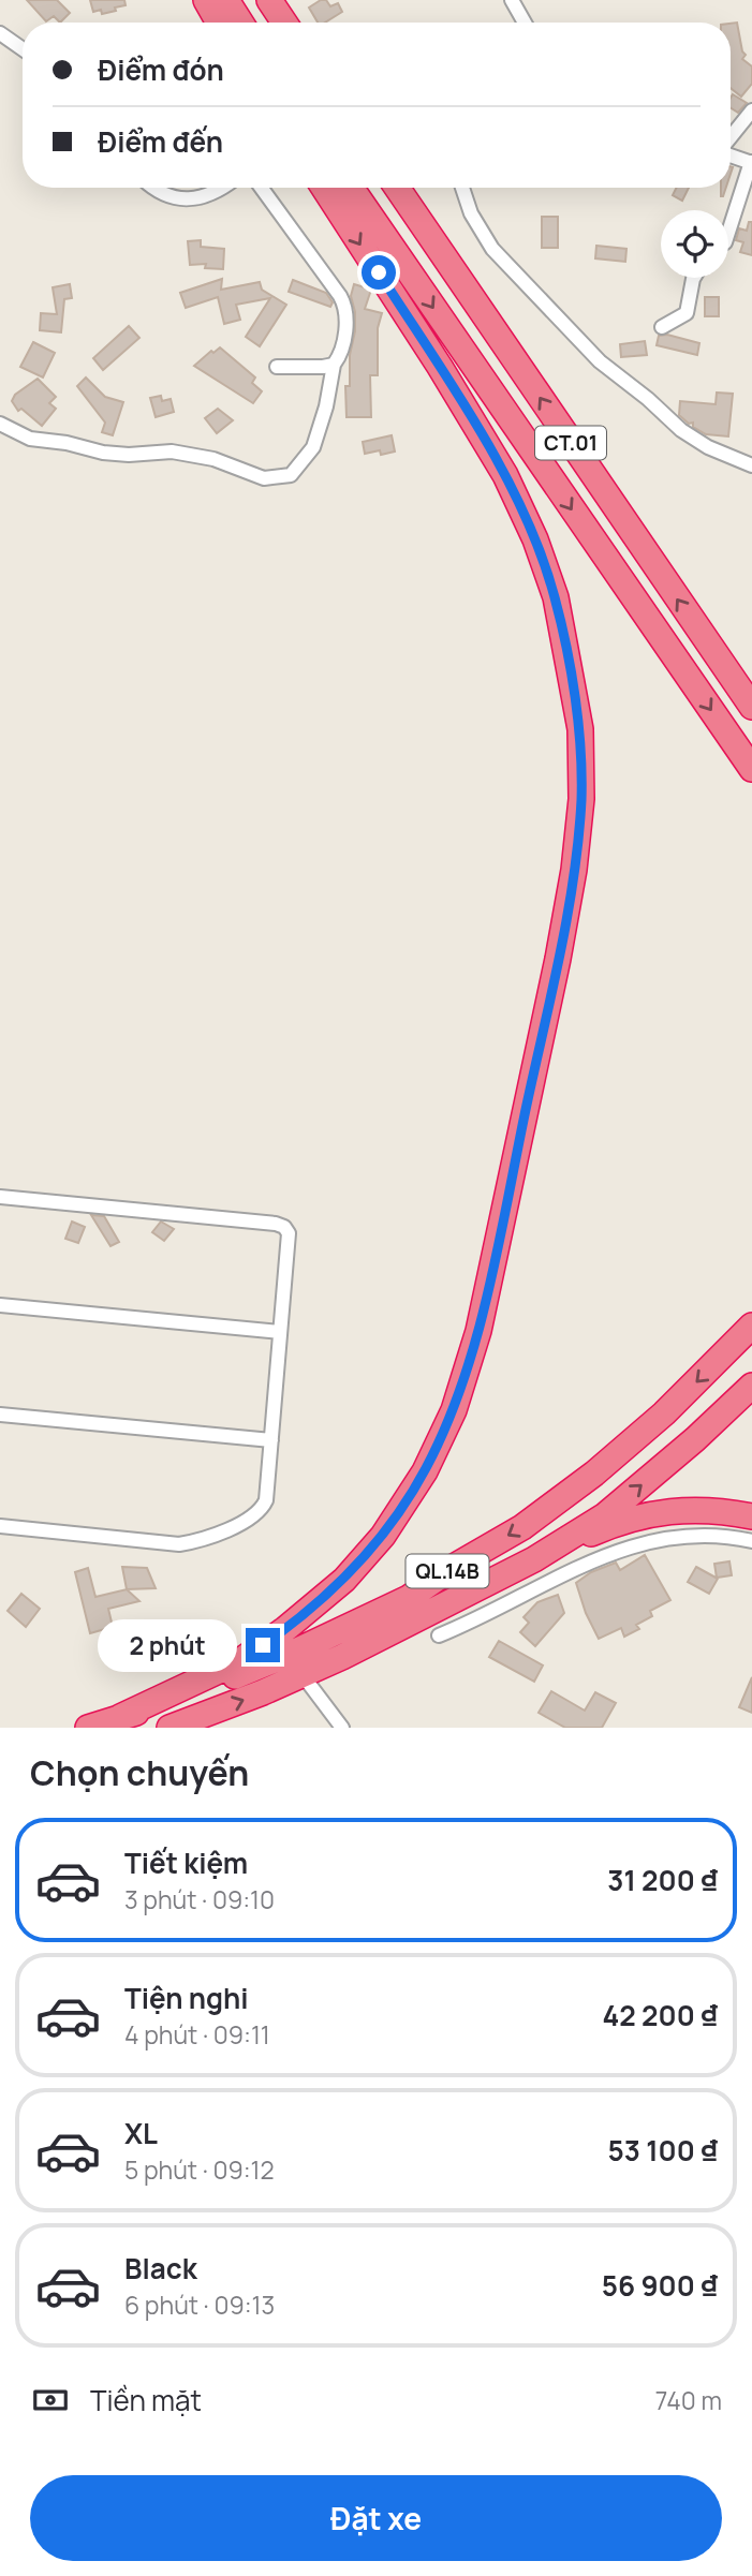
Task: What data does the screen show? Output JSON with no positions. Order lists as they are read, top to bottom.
{
  "streets": {
    "highway": ["CT.01", "QL.14B"]
  },
  "page": {
    "banner": ["Điểm đón", "Điểm đến"],
    "bubble": "2 phút",
    "heading": "Chọn chuyến",
    "list": [
      {
        "name": "Tiết kiệm",
        "note": "3 phút · 09:10",
        "value": "31 200 ₫"
      },
      {
        "name": "Tiện nghi",
        "note": "4 phút · 09:11",
        "value": "42 200 ₫"
      },
      {
        "name": "XL",
        "note": "5 phút · 09:12",
        "value": "53 100 ₫"
      },
      {
        "name": "Black",
        "note": "6 phút · 09:13",
        "value": "56 900 ₫"
      }
    ],
    "pay": ["Tiền mặt", "740 m"],
    "buttons": "Đặt xe"
  }
}
